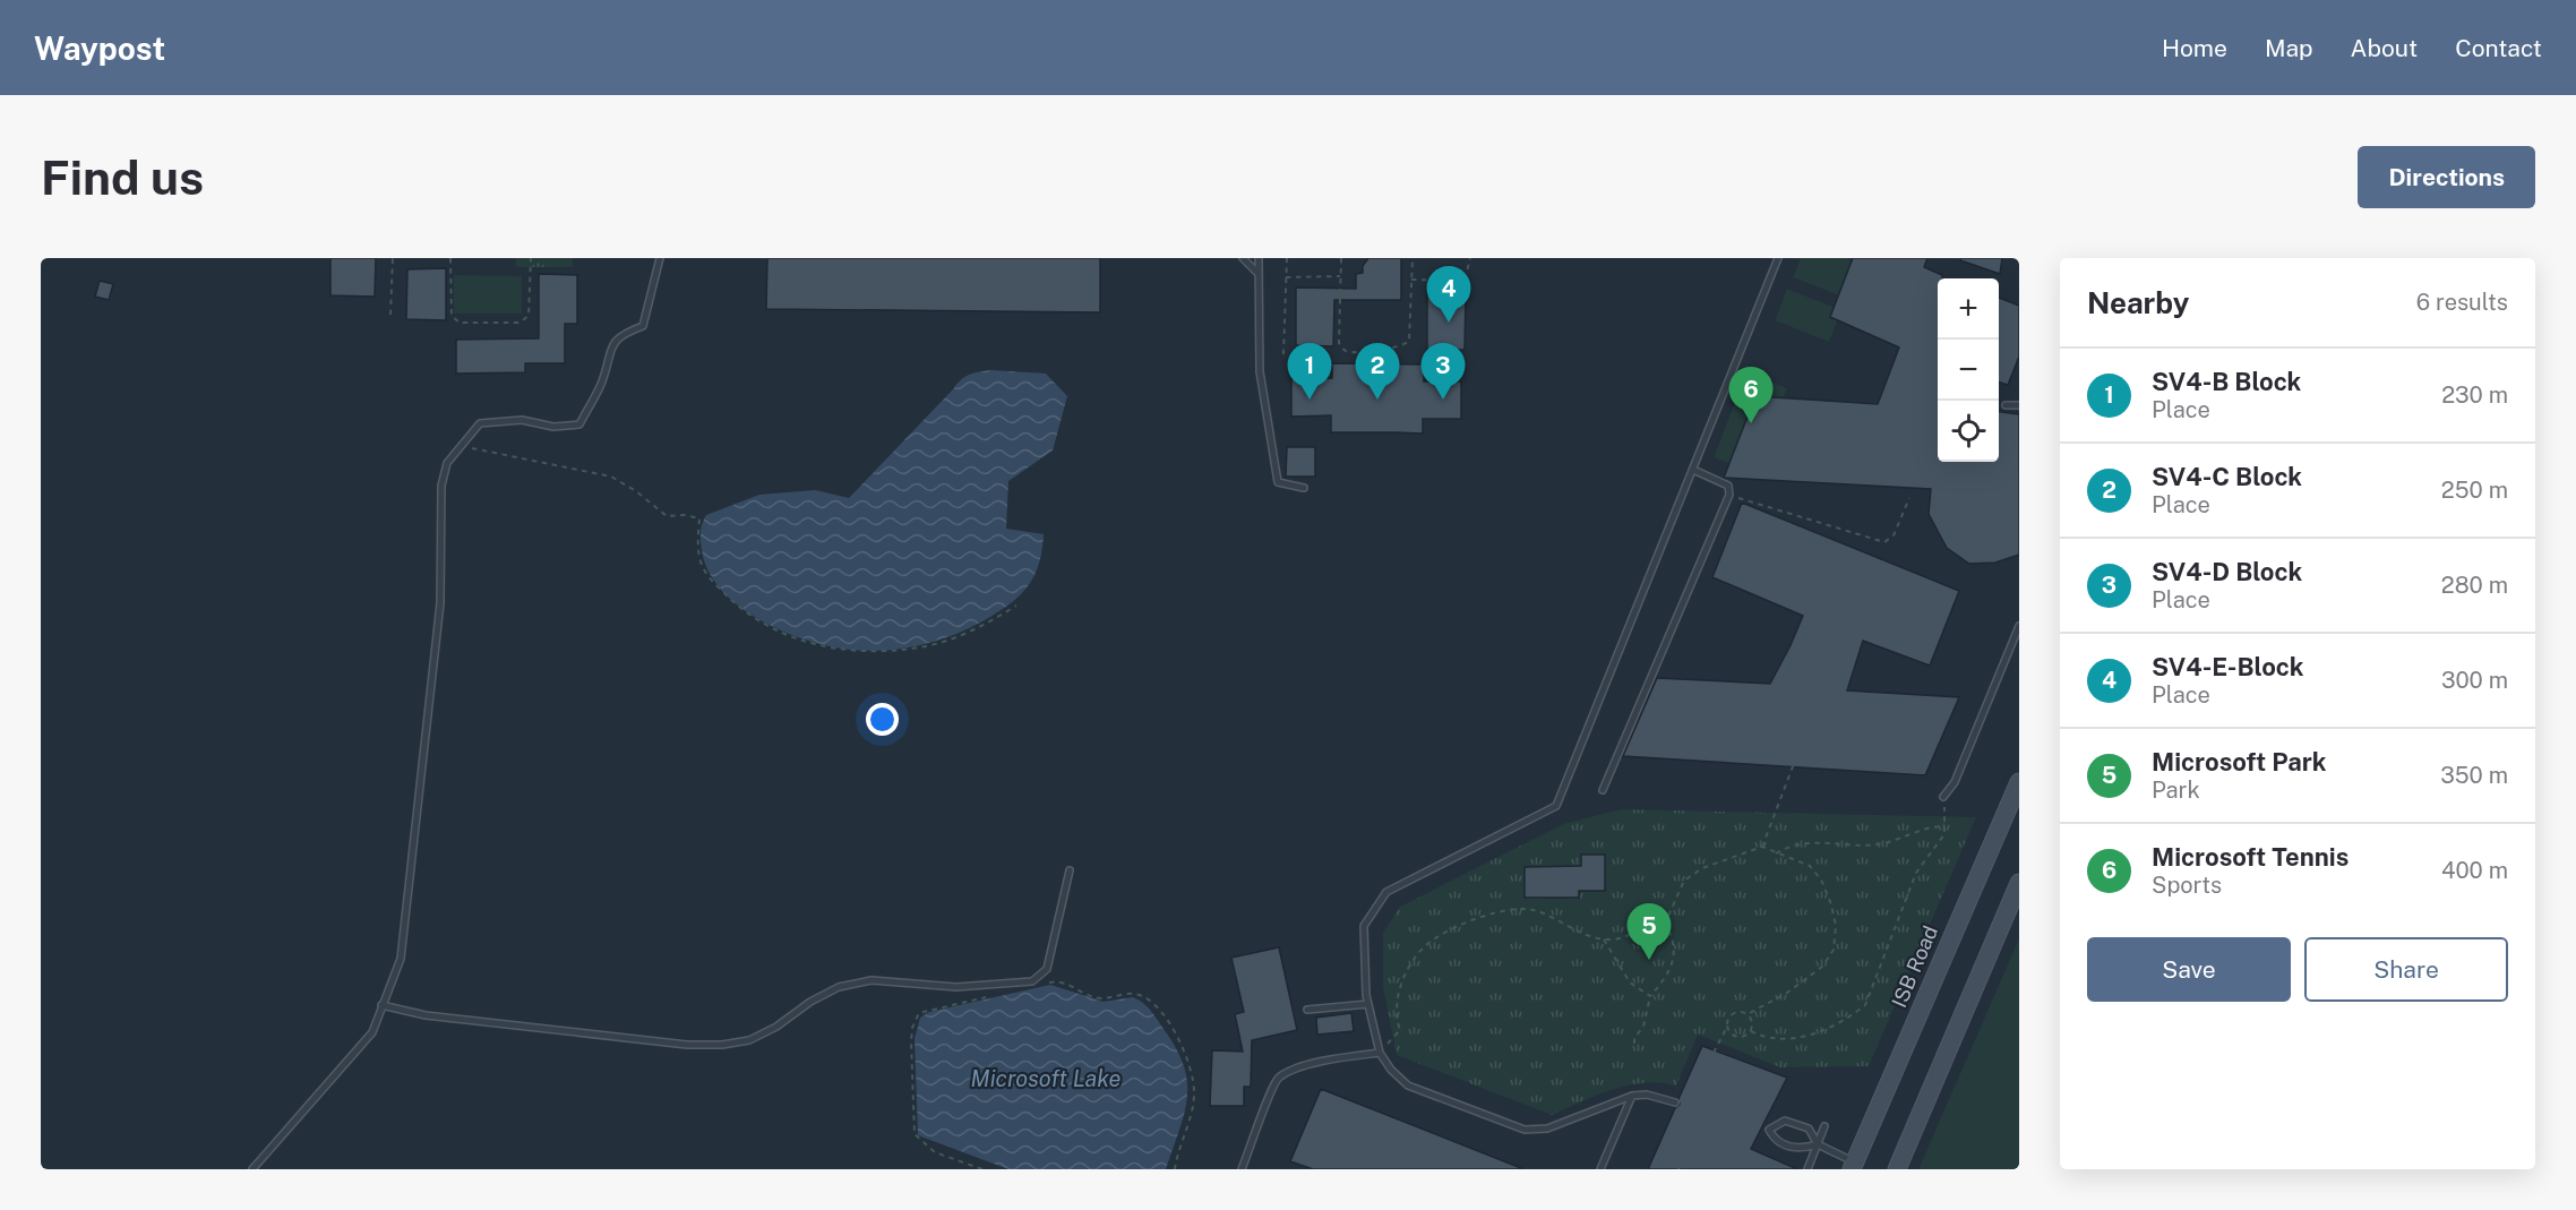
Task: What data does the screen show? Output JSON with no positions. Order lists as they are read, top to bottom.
{
  "streets": {
    "main road": ["ISB Road"]
  },
  "water": ["Microsoft Lake"],
  "page": {
    "header": "Waypost",
    "nav": [
      "Home",
      "Map",
      "About",
      "Contact"
    ],
    "buttons": [
      "Directions",
      ["Save", "Share"]
    ],
    "title": "Find us",
    "heading": ["Nearby", "6 results"],
    "pins": [
      "4",
      "1",
      "2",
      "3",
      "6",
      "5"
    ],
    "map_buttons": ["+", "−"],
    "list": [
      {
        "mark": "1",
        "name": "SV4-B Block",
        "note": "Place",
        "value": "230 m"
      },
      {
        "mark": "2",
        "name": "SV4-C Block",
        "note": "Place",
        "value": "250 m"
      },
      {
        "mark": "3",
        "name": "SV4-D Block",
        "note": "Place",
        "value": "280 m"
      },
      {
        "mark": "4",
        "name": "SV4-E-Block",
        "note": "Place",
        "value": "300 m"
      },
      {
        "mark": "5",
        "name": "Microsoft Park",
        "note": "Park",
        "value": "350 m"
      },
      {
        "mark": "6",
        "name": "Microsoft Tennis",
        "note": "Sports",
        "value": "400 m"
      }
    ]
  }
}
